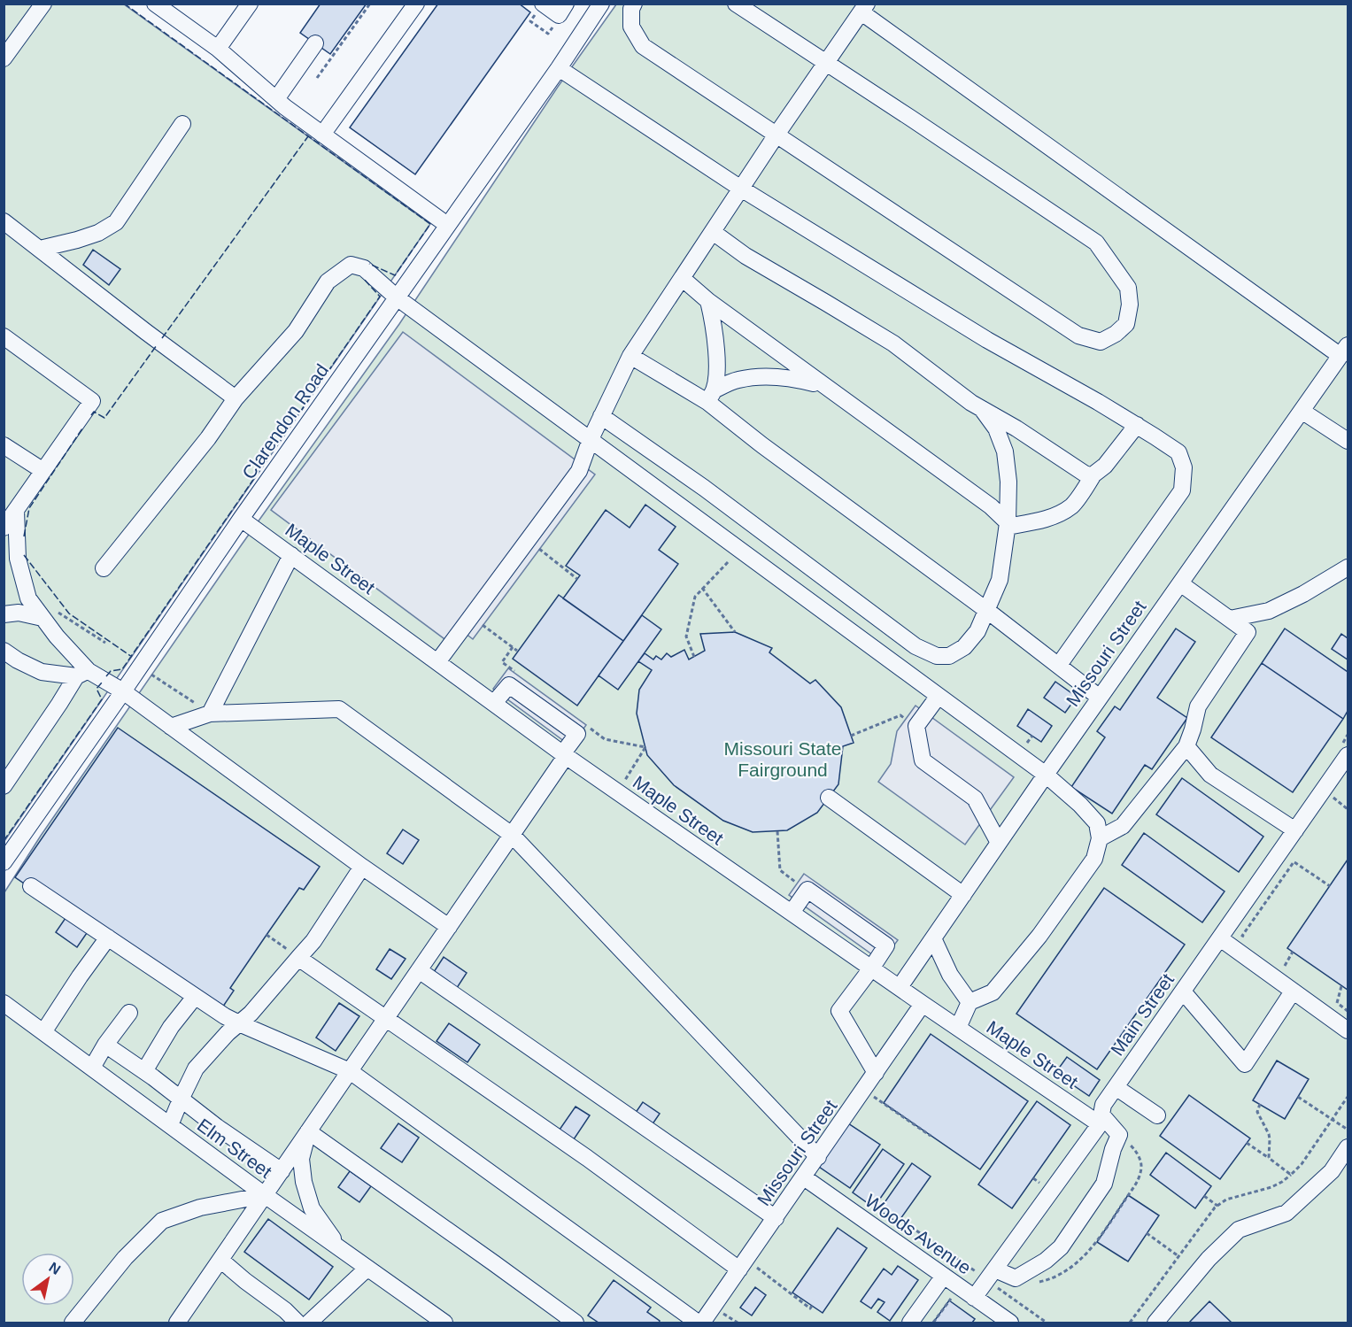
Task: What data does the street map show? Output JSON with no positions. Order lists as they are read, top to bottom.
{
  "streets": {
    "street": [
      "Clarendon Road",
      "Maple Street",
      "Missouri Street",
      "Main Street",
      "Elm Street",
      "Woods Avenue"
    ]
  },
  "crossings": [
    ["Clarendon Road", "Maple Street"],
    ["Maple Street", "Missouri Street"],
    ["Maple Street", "Main Street"],
    ["Missouri Street", "Woods Avenue"],
    ["Main Street", "Woods Avenue"]
  ],
  "parks": ["Missouri State Fairground"],
  "north": "top right"
}
